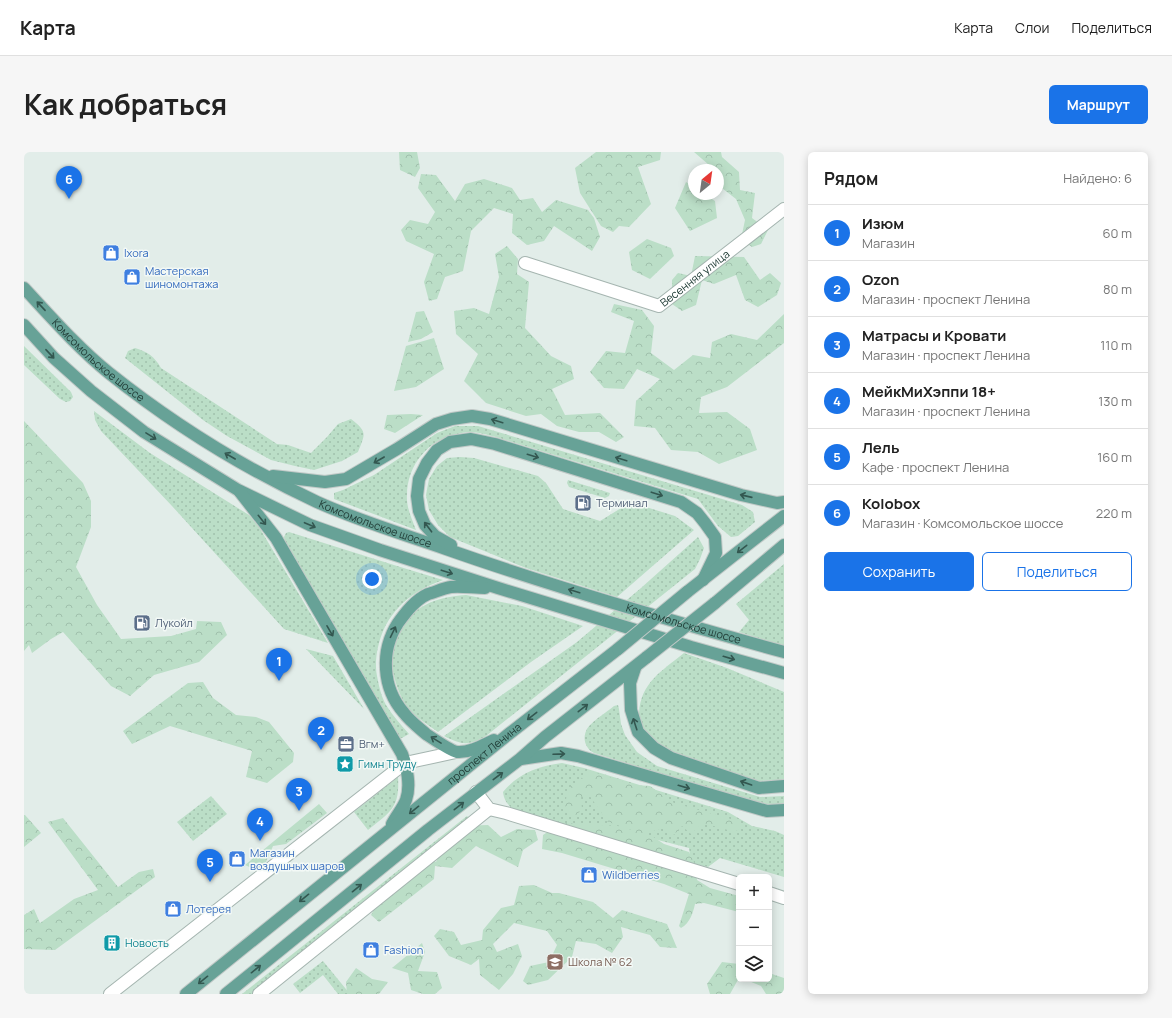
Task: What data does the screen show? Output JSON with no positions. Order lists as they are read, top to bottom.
{
  "streets": {
    "main road": ["Комсомольское шоссе", "проспект Ленина"],
    "street": ["Весенняя улица"]
  },
  "places": {
    "shop": [
      "Ixora",
      "Мастерская шиномонтажа",
      "Магазин воздушных шаров",
      "Wildberries",
      "Лотерея",
      "Fashion"
    ],
    "fuel station": ["Терминал", "Лукойл"],
    "office": ["Вгм+"],
    "place": ["Гимн Труду"],
    "building": ["Новость"],
    "school or university": ["Школа № 62"]
  },
  "north": "top right",
  "page": {
    "header": "Карта",
    "nav": ["Карта", "Слои", "Поделиться"],
    "title": "Как добраться",
    "buttons": [
      "Маршрут",
      ["Сохранить", "Поделиться"]
    ],
    "heading": ["Рядом", "Найдено: 6"],
    "pins": [
      "6",
      "1",
      "2",
      "3",
      "4",
      "5"
    ],
    "list": [
      {
        "mark": "1",
        "name": "Изюм",
        "note": "Магазин",
        "value": "60 m"
      },
      {
        "mark": "2",
        "name": "Ozon",
        "note": "Магазин · проспект Ленина",
        "value": "80 m"
      },
      {
        "mark": "3",
        "name": "Матрасы и Кровати",
        "note": "Магазин · проспект Ленина",
        "value": "110 m"
      },
      {
        "mark": "4",
        "name": "МейкМиХэппи 18+",
        "note": "Магазин · проспект Ленина",
        "value": "130 m"
      },
      {
        "mark": "5",
        "name": "Лель",
        "note": "Кафе · проспект Ленина",
        "value": "160 m"
      },
      {
        "mark": "6",
        "name": "Kolobox",
        "note": "Магазин · Комсомольское шоссе",
        "value": "220 m"
      }
    ],
    "map_buttons": ["+", "−"]
  }
}
